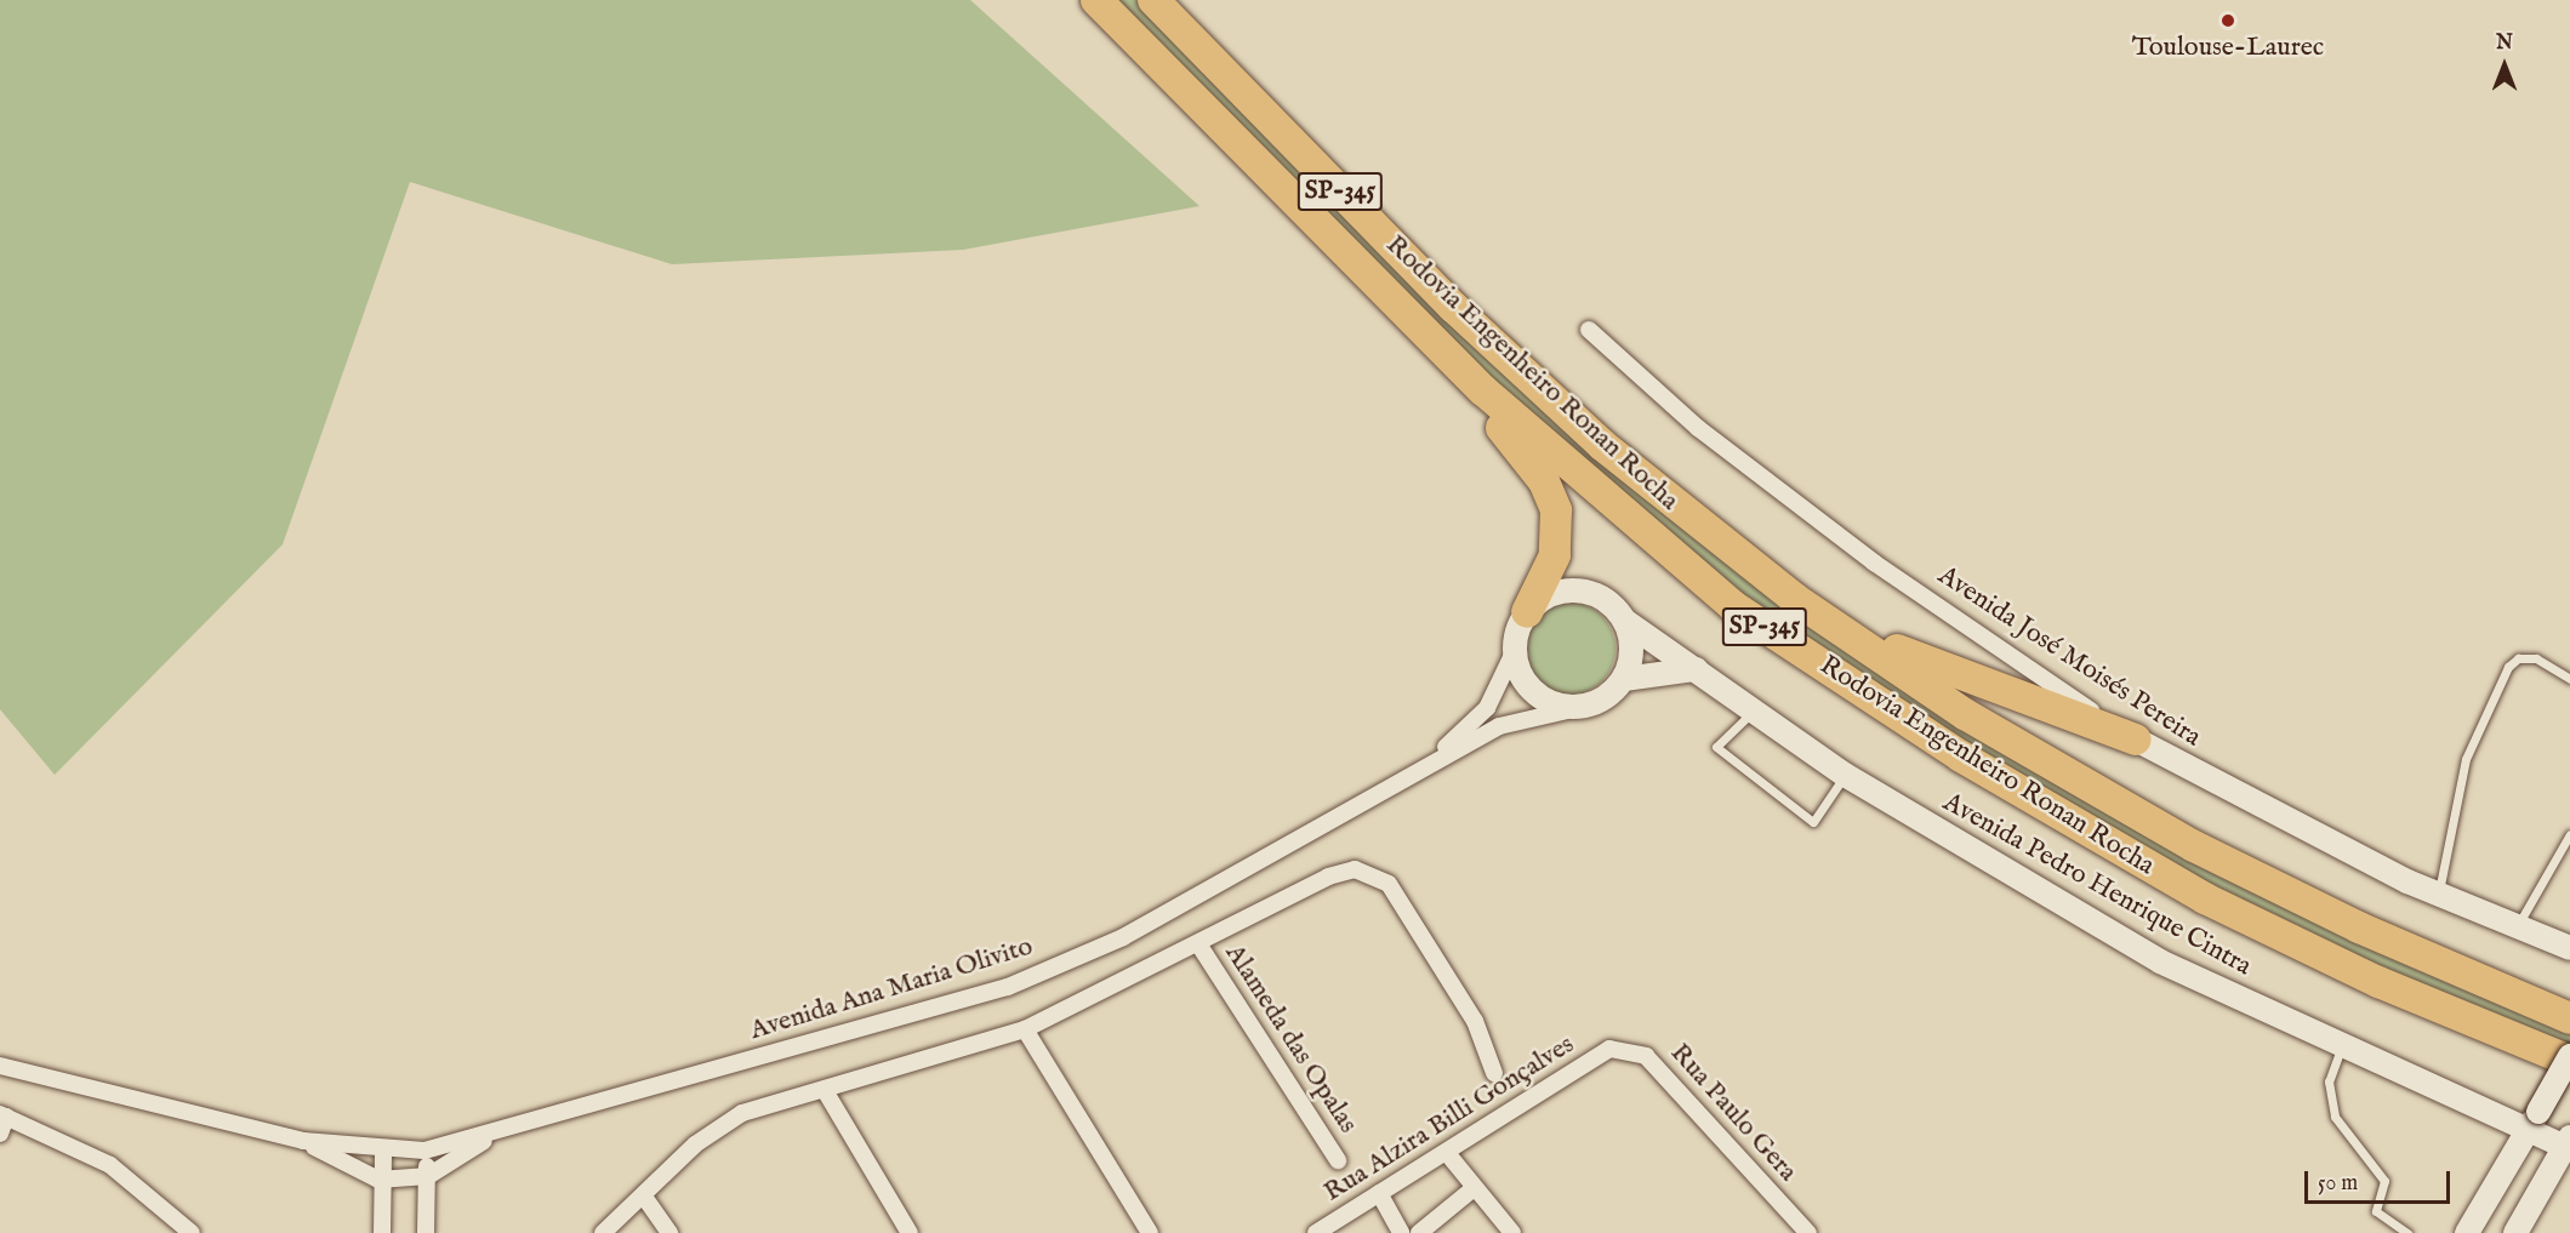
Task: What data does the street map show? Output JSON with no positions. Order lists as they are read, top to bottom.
{
  "streets": {
    "highway": ["SP-345", "Rodovia Engenheiro Ronan Rocha"],
    "street": [
      "Avenida José Moisés Pereira",
      "Avenida Pedro Henrique Cintra",
      "Avenida Ana Maria Olivito",
      "Alameda das Opalas",
      "Rua Paulo Gera",
      "Rua Alzira Billi Gonçalves"
    ]
  },
  "crossings": [
    ["Avenida Pedro Henrique Cintra", "Avenida Ana Maria Olivito"],
    ["Rua Paulo Gera", "Rua Alzira Billi Gonçalves"]
  ],
  "places": ["Toulouse-Laurec"],
  "scale_bar": "50 m",
  "north": "top"
}
